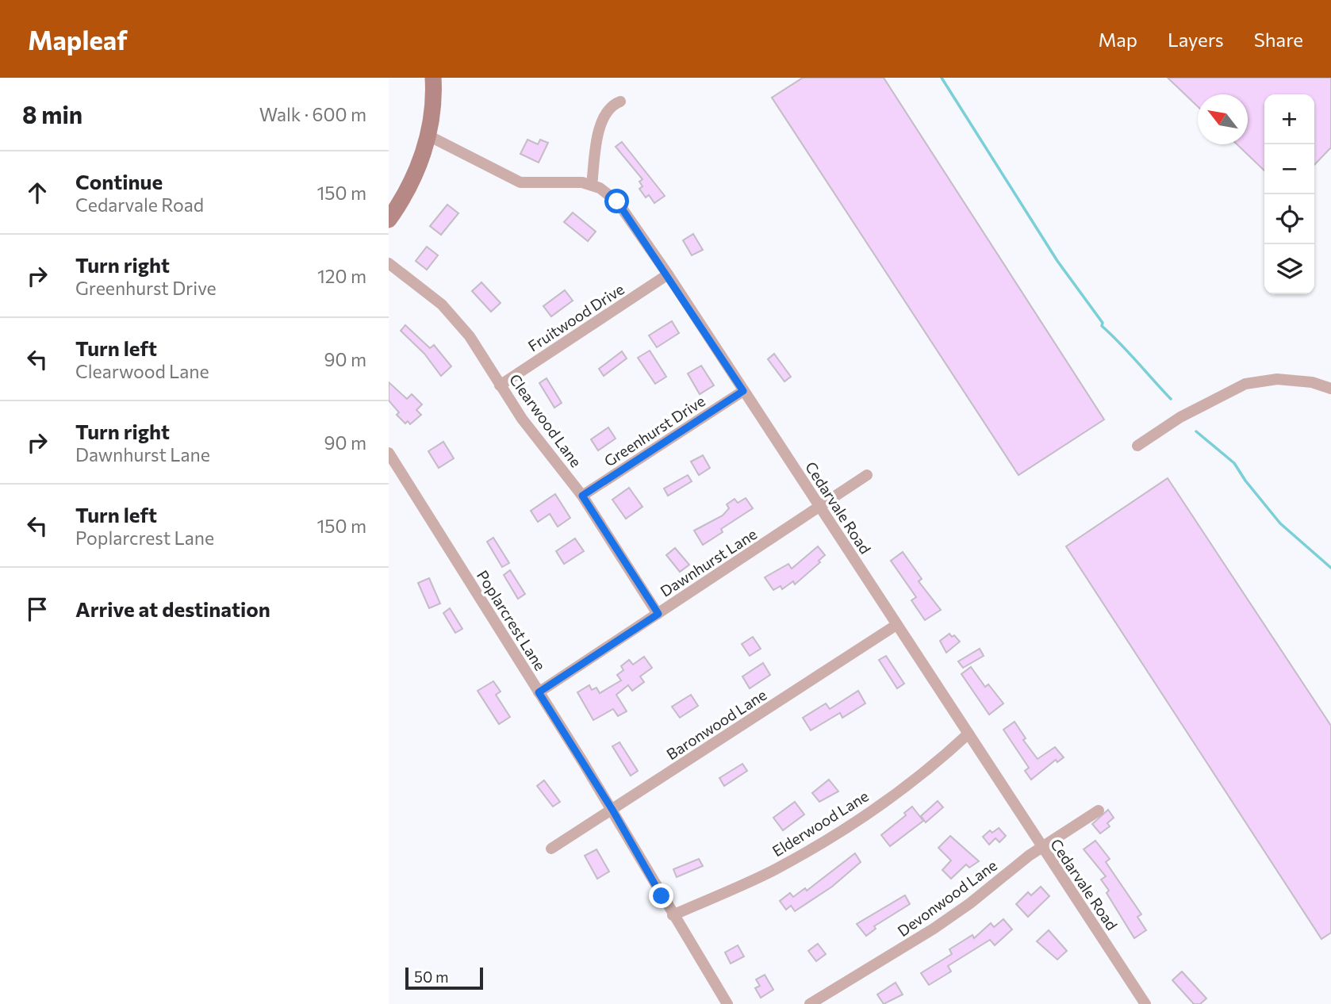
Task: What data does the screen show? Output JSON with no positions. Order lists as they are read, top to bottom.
{
  "streets": {
    "street": [
      "Fruitwood Drive",
      "Clearwood Lane",
      "Greenhurst Drive",
      "Cedarvale Road",
      "Dawnhurst Lane",
      "Poplarcrest Lane",
      "Baronwood Lane",
      "Elderwood Lane",
      "Devonwood Lane"
    ]
  },
  "crossings": [
    ["Fruitwood Drive", "Clearwood Lane"],
    ["Fruitwood Drive", "Cedarvale Road"],
    ["Clearwood Lane", "Greenhurst Drive"],
    ["Clearwood Lane", "Dawnhurst Lane"],
    ["Greenhurst Drive", "Cedarvale Road"],
    ["Cedarvale Road", "Dawnhurst Lane"],
    ["Cedarvale Road", "Baronwood Lane"],
    ["Cedarvale Road", "Elderwood Lane"],
    ["Cedarvale Road", "Devonwood Lane"],
    ["Dawnhurst Lane", "Poplarcrest Lane"],
    ["Poplarcrest Lane", "Baronwood Lane"],
    ["Poplarcrest Lane", "Elderwood Lane"]
  ],
  "scale_bar": "50 m",
  "north": "top left",
  "page": {
    "header": "Mapleaf",
    "nav": ["Map", "Layers", "Share"],
    "heading": ["8 min", "Walk · 600 m"],
    "map_buttons": ["+", "−"],
    "list": [
      ["Continue", "Cedarvale Road", "150 m"],
      ["Turn right", "Greenhurst Drive", "120 m"],
      ["Turn left", "Clearwood Lane", "90 m"],
      ["Turn right", "Dawnhurst Lane", "90 m"],
      ["Turn left", "Poplarcrest Lane", "150 m"],
      "Arrive at destination"
    ],
    "scale": "50 m"
  }
}
